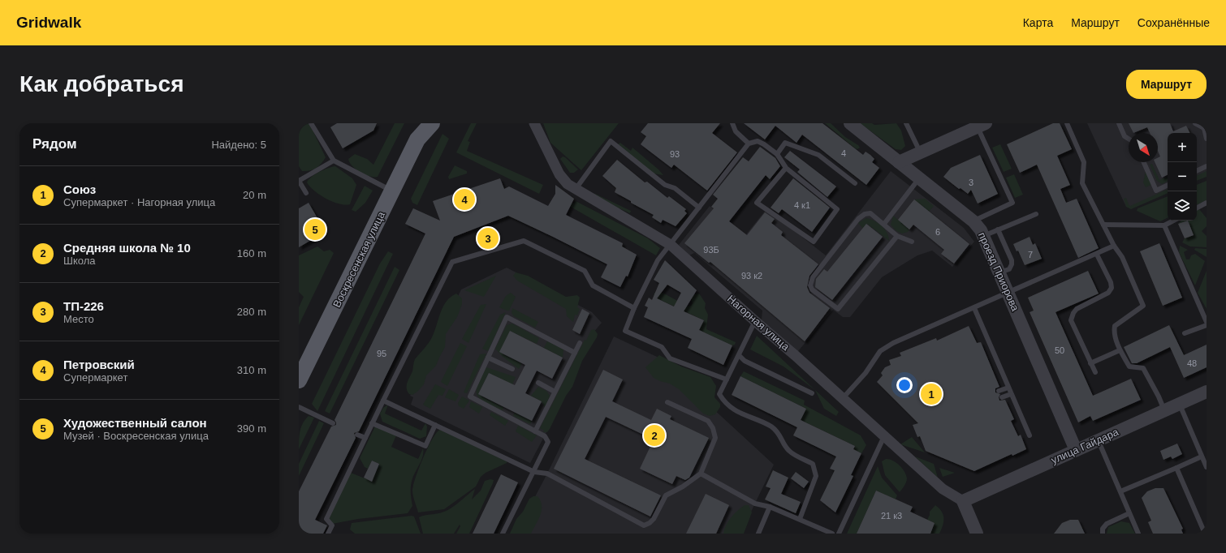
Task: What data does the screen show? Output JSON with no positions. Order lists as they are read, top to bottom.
{
  "streets": {
    "main road": ["Воскресенская улица"],
    "street": ["проезд Приорова", "Нагорная улица", "улица Гайдара"]
  },
  "crossings": [
    ["проезд Приорова", "улица Гайдара"],
    ["Нагорная улица", "улица Гайдара"]
  ],
  "house_numbers": [
    "4",
    "93",
    "3",
    "4 к1",
    "6",
    "93Б",
    "7",
    "93 к2",
    "50",
    "95",
    "48",
    "21 к3"
  ],
  "north": "bottom right",
  "page": {
    "header": "Gridwalk",
    "nav": ["Карта", "Маршрут", "Сохранённые"],
    "buttons": "Маршрут",
    "title": "Как добраться",
    "heading": ["Рядом", "Найдено: 5"],
    "map_buttons": ["+", "−"],
    "list": [
      {
        "mark": "1",
        "name": "Союз",
        "note": "Супермаркет · Нагорная улица",
        "value": "20 m"
      },
      {
        "mark": "2",
        "name": "Средняя школа № 10",
        "note": "Школа",
        "value": "160 m"
      },
      {
        "mark": "3",
        "name": "ТП-226",
        "note": "Место",
        "value": "280 m"
      },
      {
        "mark": "4",
        "name": "Петровский",
        "note": "Супермаркет",
        "value": "310 m"
      },
      {
        "mark": "5",
        "name": "Художественный салон",
        "note": "Музей · Воскресенская улица",
        "value": "390 m"
      }
    ],
    "pins": [
      "4",
      "5",
      "3",
      "1",
      "2"
    ]
  }
}
